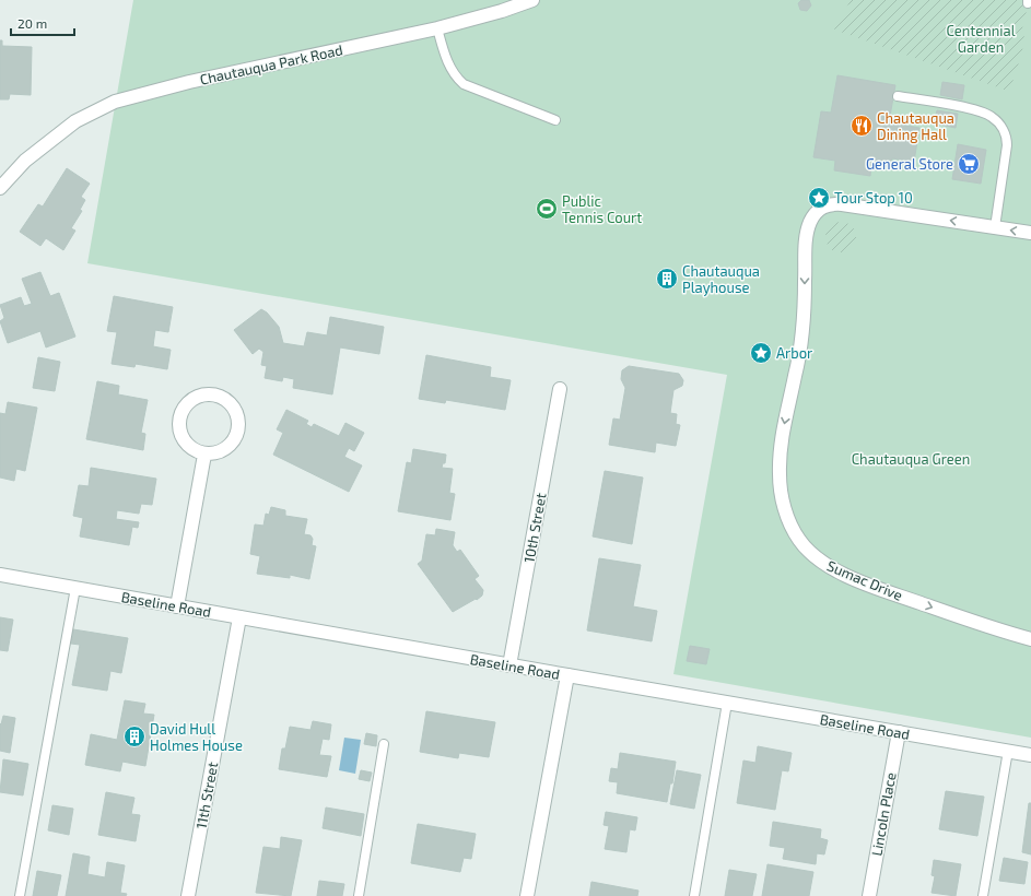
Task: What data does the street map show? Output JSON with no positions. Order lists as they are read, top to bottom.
{
  "streets": {
    "street": [
      "Chautauqua Park Road",
      "10th Street",
      "Sumac Drive",
      "Baseline Road",
      "11th Street",
      "Lincoln Place"
    ]
  },
  "crossings": [
    ["10th Street", "Baseline Road"],
    ["Baseline Road", "11th Street"],
    ["Baseline Road", "Lincoln Place"]
  ],
  "parks": ["Centennial Garden", "Chautauqua Green"],
  "places": {
    "restaurant": ["Chautauqua Dining Hall"],
    "supermarket": ["General Store"],
    "place": ["Tour Stop 10", "Arbor"],
    "sports": ["Public Tennis Court"],
    "building": ["Chautauqua Playhouse", "David Hull Holmes House"]
  },
  "scale_bar": "20 m"
}
